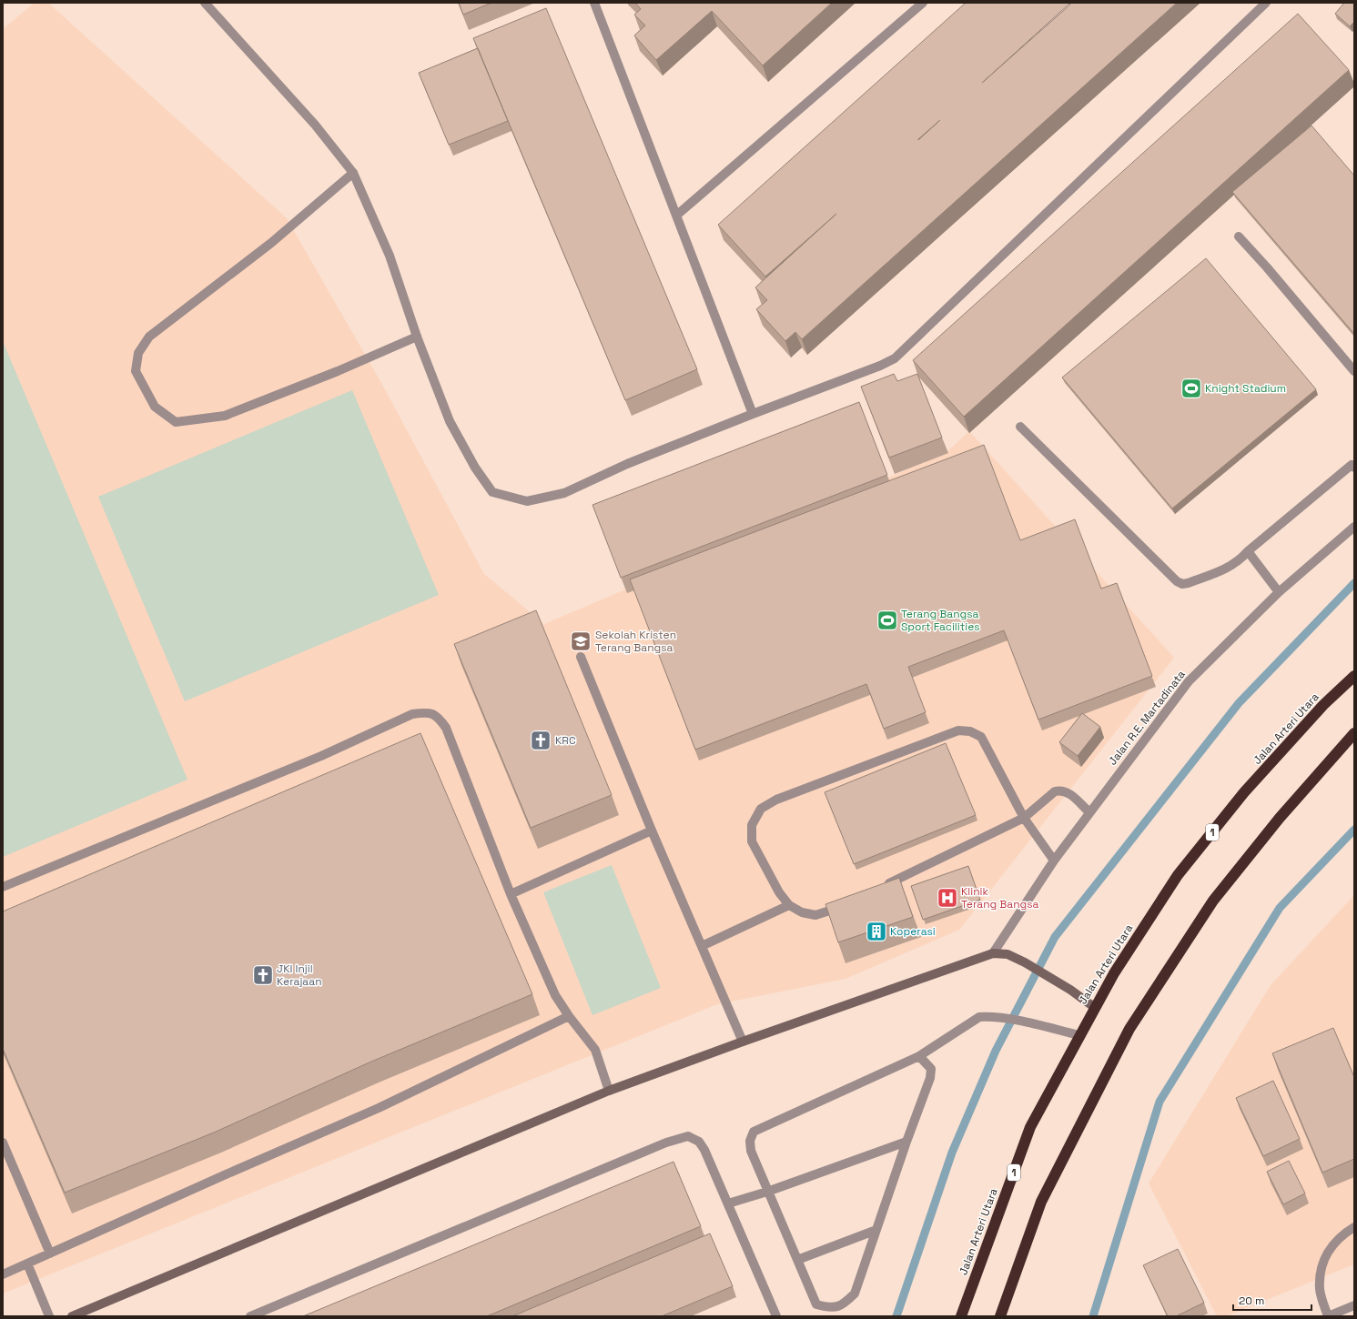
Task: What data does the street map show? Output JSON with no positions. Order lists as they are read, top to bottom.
{
  "streets": {
    "highway": ["Jalan Arteri Utara", "1"],
    "street": ["Jalan R.E. Martadinata"]
  },
  "places": {
    "sports": ["Knight Stadium", "Terang Bangsa Sport Facilities"],
    "school or university": ["Sekolah Kristen Terang Bangsa"],
    "church": ["KRC", "JKI Injil Kerajaan"],
    "hospital": ["Klinik Terang Bangsa"],
    "building": ["Koperasi"]
  },
  "scale_bar": "20 m"
}
